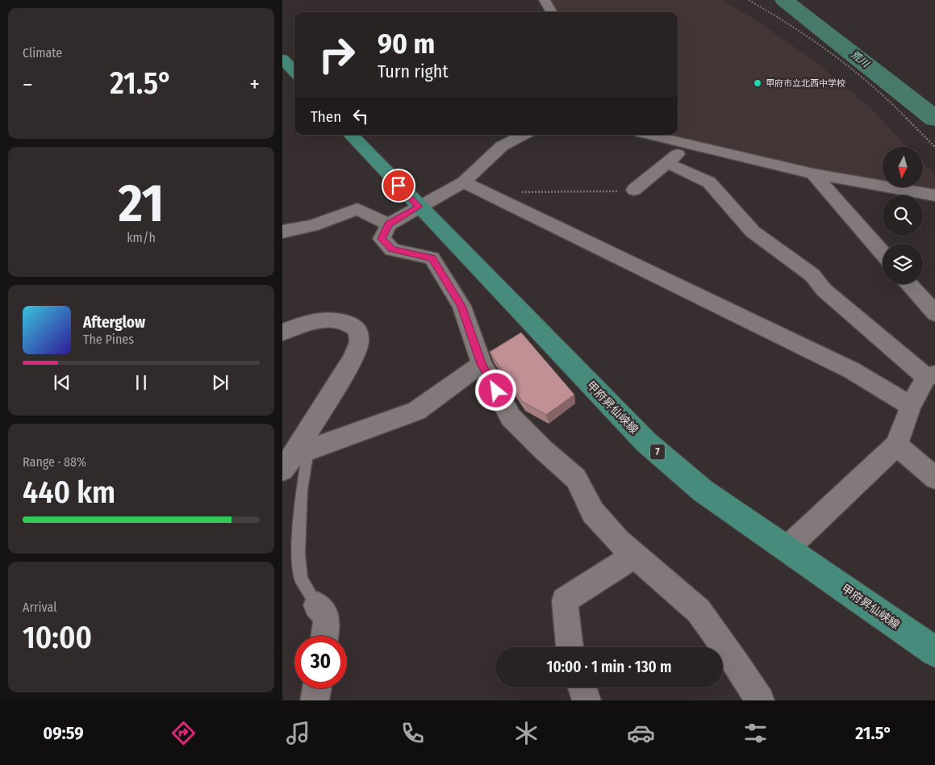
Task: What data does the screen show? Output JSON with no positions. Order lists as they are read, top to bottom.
{
  "streets": {
    "main road": ["甲府昇仙峡線", "7"]
  },
  "water": ["荒川"],
  "places": ["甲府市立北西中学校"],
  "north": "bottom",
  "page": {
    "tile": [
      "Climate",
      ["21", "km/h"],
      ["Range · 88%", "440 km"],
      ["Arrival", "10:00"]
    ],
    "turn": ["90 m", "Turn right"],
    "heat": ["−", "21.5°", "+"],
    "then": "Then",
    "song": ["Afterglow", "The Pines"],
    "limit": "30",
    "trip": "10:00 · 1 min · 130 m",
    "tabs": ["09:59", "21.5°"]
  }
}
